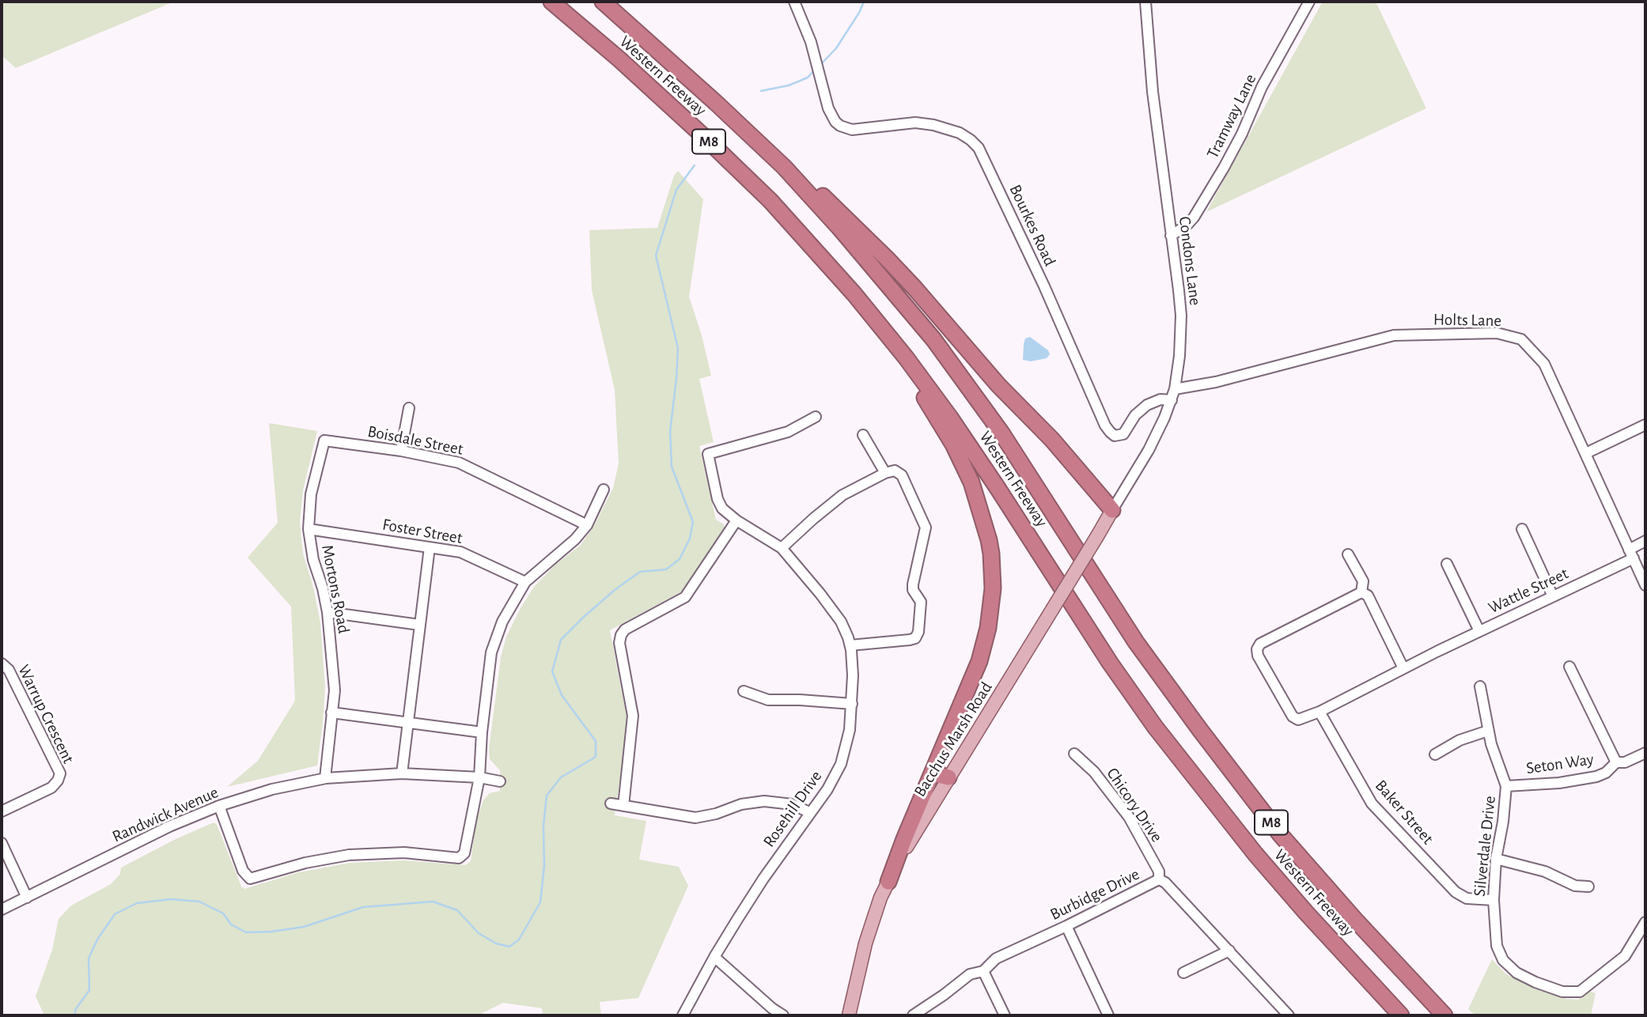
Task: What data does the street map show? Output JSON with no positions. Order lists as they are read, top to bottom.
{
  "streets": {
    "highway": ["Western Freeway", "M8"],
    "main road": ["Bacchus Marsh Road"],
    "street": [
      "Tramway Lane",
      "Bourkes Road",
      "Condons Lane",
      "Holts Lane",
      "Boisdale Street",
      "Foster Street",
      "Mortons Road",
      "Wattle Street",
      "Warrup Crescent",
      "Seton Way",
      "Chicory Drive",
      "Rosehill Drive",
      "Baker Street",
      "Randwick Avenue",
      "Silverdale Drive",
      "Burbidge Drive"
    ]
  },
  "crossings": [
    ["Tramway Lane", "Condons Lane"],
    ["Bourkes Road", "Condons Lane"],
    ["Condons Lane", "Holts Lane"],
    ["Condons Lane", "Bacchus Marsh Road"],
    ["Holts Lane", "Wattle Street"],
    ["Boisdale Street", "Mortons Road"],
    ["Foster Street", "Mortons Road"],
    ["Mortons Road", "Randwick Avenue"],
    ["Wattle Street", "Baker Street"],
    ["Seton Way", "Silverdale Drive"],
    ["Chicory Drive", "Burbidge Drive"],
    ["Baker Street", "Silverdale Drive"]
  ]
}
